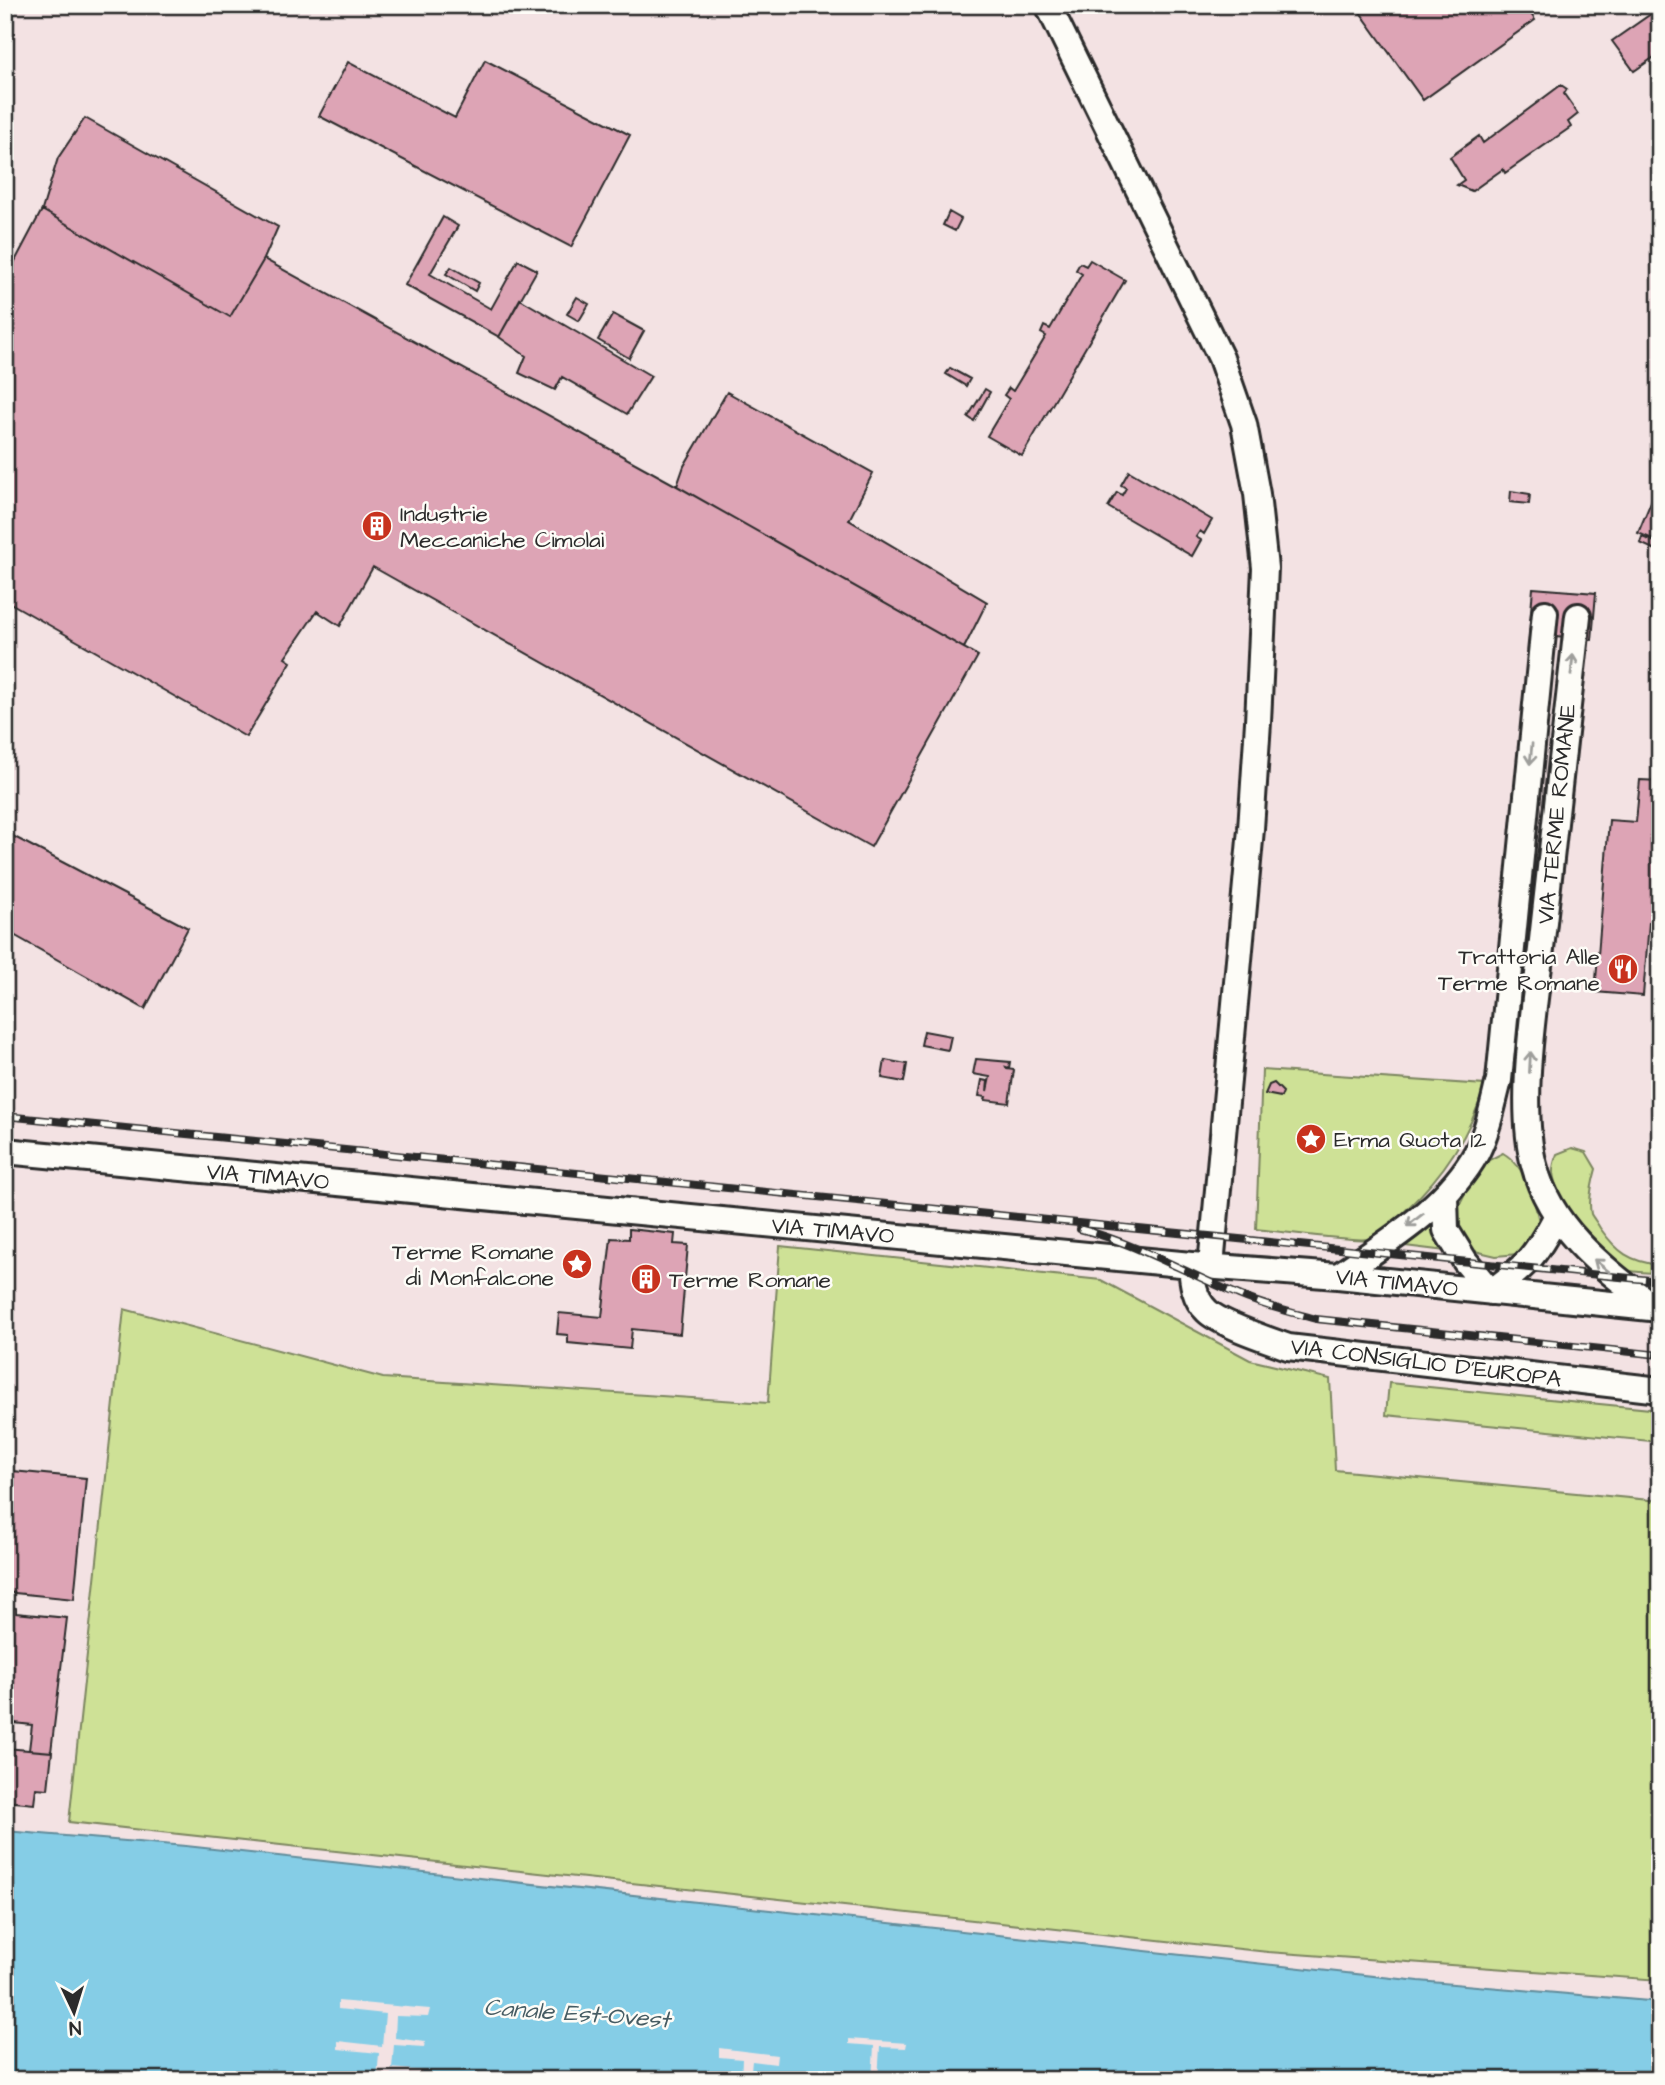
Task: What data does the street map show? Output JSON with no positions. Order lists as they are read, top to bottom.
{
  "streets": {
    "street": ["VIA TERME ROMANE", "VIA TIMAVO", "VIA CONSIGLIO D'EUROPA"]
  },
  "crossings": [
    ["VIA TERME ROMANE", "VIA TIMAVO"],
    ["VIA TIMAVO", "VIA CONSIGLIO D'EUROPA"]
  ],
  "water": ["Canale Est-Ovest"],
  "places": {
    "building": ["Industrie Meccaniche Cimolai", "Terme Romane"],
    "restaurant": ["Trattoria Alle Terme Romane"],
    "place": ["Erma Quota 12", "Terme Romane di Monfalcone"]
  },
  "north": "bottom"
}
